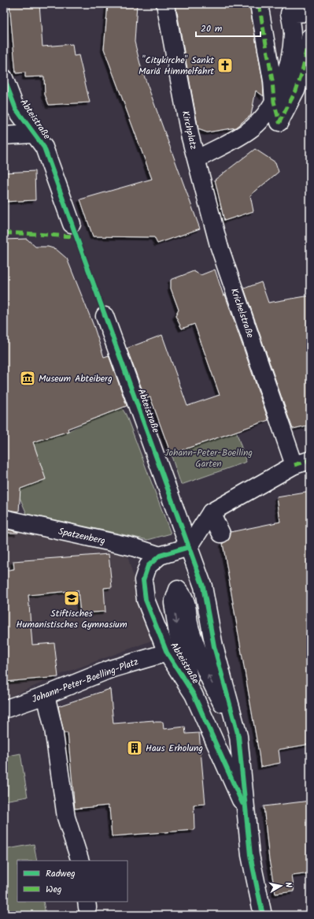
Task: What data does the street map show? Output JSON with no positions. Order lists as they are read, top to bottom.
{
  "streets": {
    "street": [
      "Abteistraße",
      "Kirchplatz",
      "Krichelstraße",
      "Spatzenberg",
      "Johann-Peter-Boelling-Platz"
    ]
  },
  "crossings": [
    ["Abteistraße", "Krichelstraße"],
    ["Abteistraße", "Spatzenberg"],
    ["Abteistraße", "Johann-Peter-Boelling-Platz"],
    ["Kirchplatz", "Krichelstraße"]
  ],
  "parks": ["Johann-Peter-Boelling Garten"],
  "places": {
    "church": ["\"Citykirche\" Sankt Mariä Himmelfahrt"],
    "museum": ["Museum Abteiberg"],
    "school or university": ["Stiftisches Humanistisches Gymnasium"],
    "building": ["Haus Erholung"]
  },
  "legend": ["Radweg", "Weg"],
  "scale_bar": "20 m",
  "north": "right"
}
